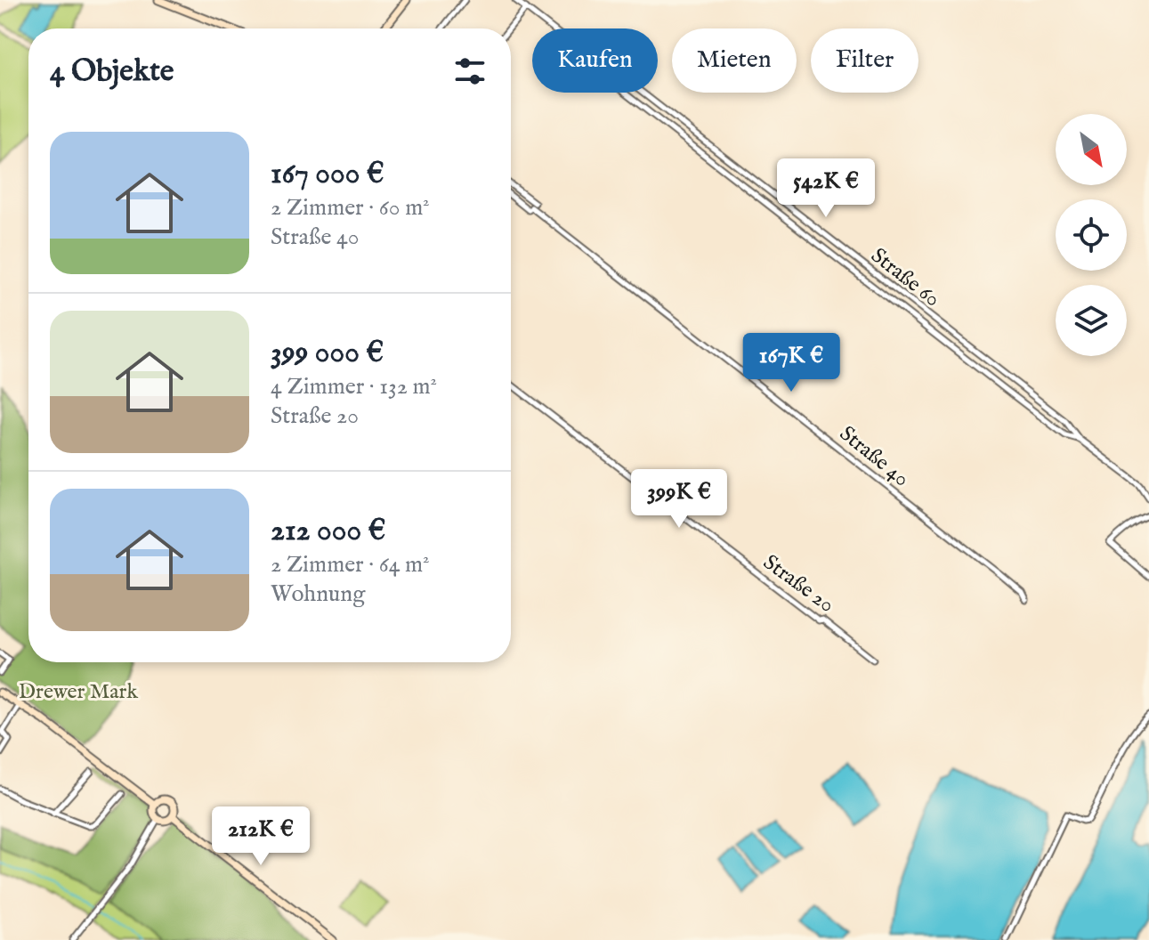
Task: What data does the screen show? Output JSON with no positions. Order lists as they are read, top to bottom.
{
  "streets": {
    "street": ["Straße 60", "Straße 40", "Straße 20"]
  },
  "parks": ["Drewer Mark"],
  "north": "bottom right",
  "page": {
    "chip": ["Kaufen", "Mieten", "Filter"],
    "heading": "4 Objekte",
    "list": [
      {
        "name": "167 000 €",
        "note": "2 Zimmer · 60 m² · Straße 40"
      },
      {
        "name": "399 000 €",
        "note": "4 Zimmer · 132 m² · Straße 20"
      },
      {
        "name": "212 000 €",
        "note": "2 Zimmer · 64 m² · Wohnung"
      }
    ],
    "price": [
      "542K €",
      "167K €",
      "399K €",
      "212K €"
    ]
  }
}
